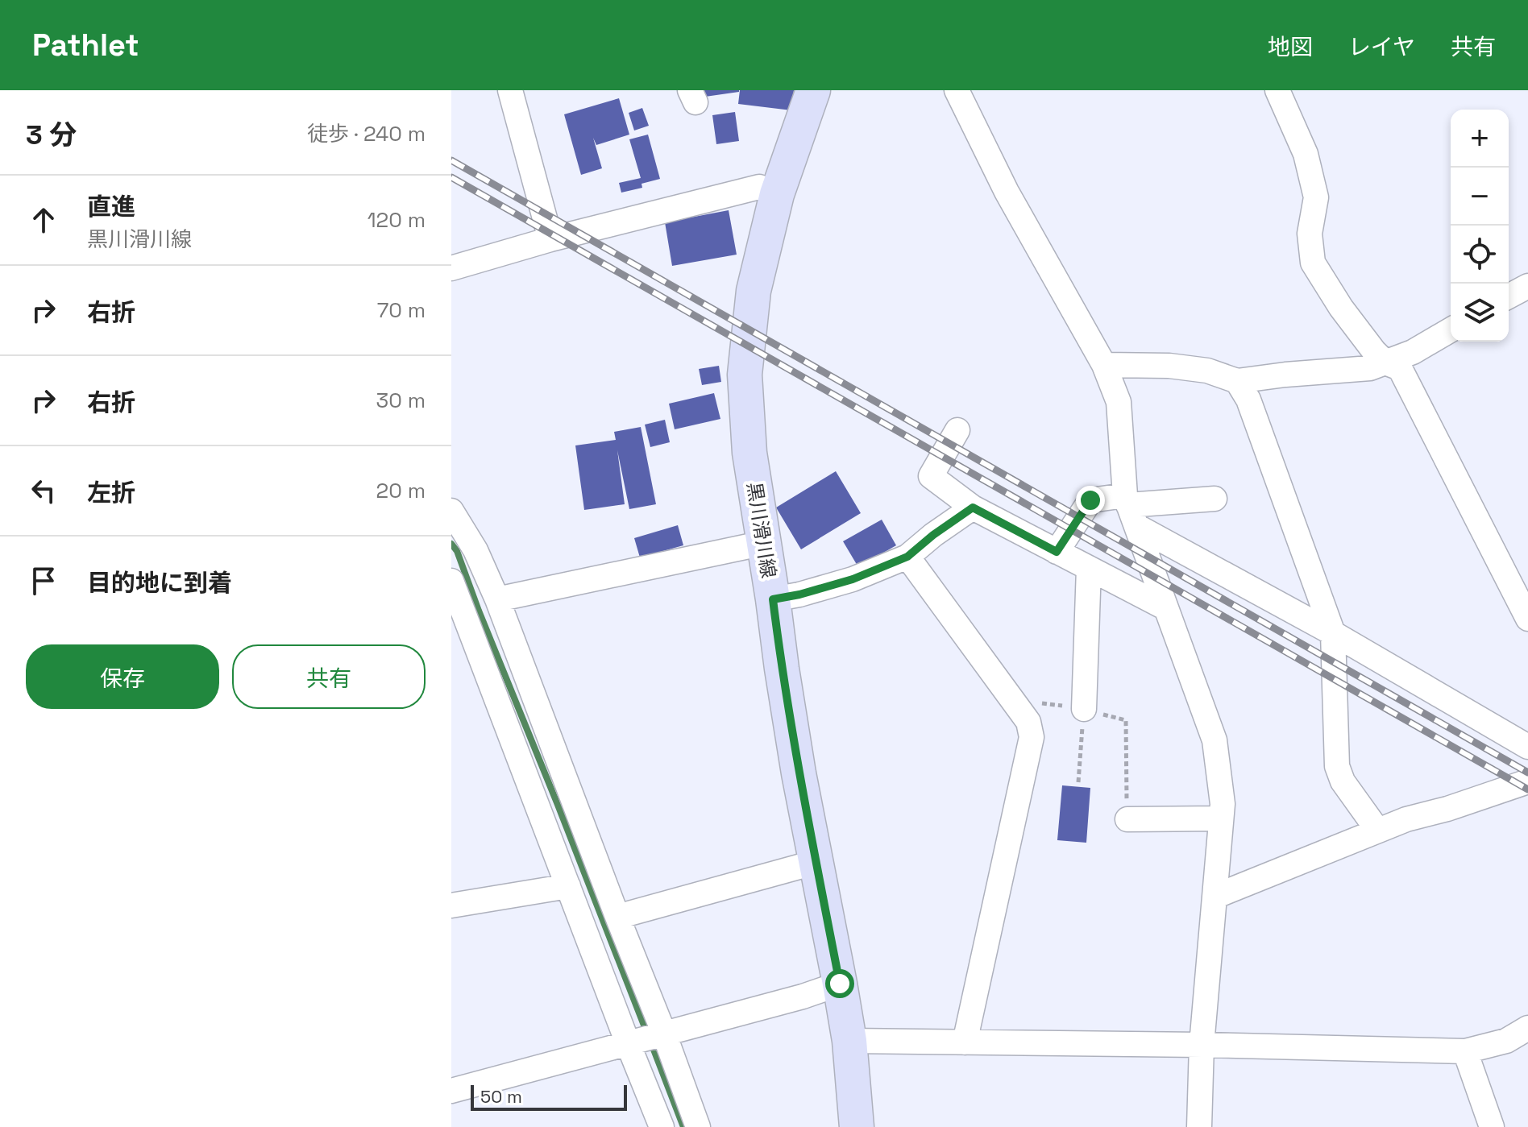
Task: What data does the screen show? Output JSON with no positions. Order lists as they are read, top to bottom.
{
  "streets": {
    "main road": ["黒川滑川線"]
  },
  "scale_bar": "50 m",
  "page": {
    "header": "Pathlet",
    "nav": ["地図", "レイヤ", "共有"],
    "heading": ["3 分", "徒歩 · 240 m"],
    "map_buttons": ["+", "−"],
    "list": [
      ["直進", "黒川滑川線", "120 m"],
      ["右折", "70 m"],
      ["右折", "30 m"],
      ["左折", "20 m"],
      "目的地に到着"
    ],
    "buttons": ["保存", "共有"],
    "scale": "50 m"
  }
}
